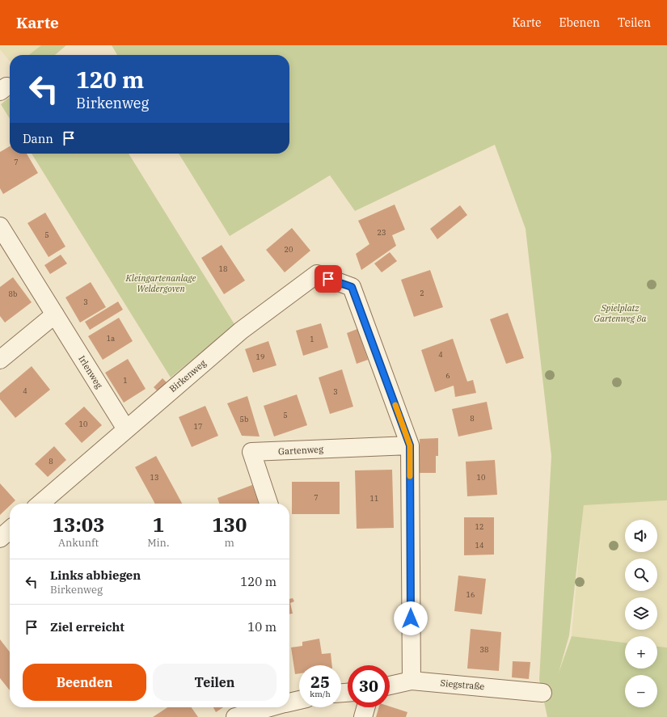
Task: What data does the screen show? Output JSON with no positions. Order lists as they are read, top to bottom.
{
  "streets": {
    "street": [
      "Irlenweg",
      "Birkenweg",
      "Gartenweg",
      "Siegstraße"
    ]
  },
  "crossings": [
    ["Irlenweg", "Birkenweg"],
    ["Birkenweg", "Gartenweg"]
  ],
  "parks": ["Kleingartenanlage Weldergoven", "Spielplatz Gartenweg 8a"],
  "house_numbers": [
    "7",
    "23",
    "5",
    "20",
    "18",
    "2",
    "8b",
    "3",
    "1a",
    "1",
    "4",
    "19",
    "6",
    "1",
    "4",
    "3",
    "5",
    "8",
    "5b",
    "10",
    "17",
    "8",
    "13",
    "10",
    "7",
    "11",
    "12",
    "14",
    "16",
    "38"
  ],
  "page": {
    "header": "Karte",
    "nav": ["Karte", "Ebenen", "Teilen"],
    "turn": ["120 m", "Birkenweg"],
    "then": "Dann",
    "eta": [
      "13:03",
      "Ankunft",
      "1",
      "Min.",
      "130",
      "m"
    ],
    "map_buttons": ["+", "−"],
    "list": [
      {
        "name": "Links abbiegen",
        "note": "Birkenweg",
        "value": "120 m"
      },
      {
        "name": "Ziel erreicht",
        "value": "10 m"
      }
    ],
    "buttons": ["Beenden", "Teilen"],
    "speed": "25 km/h",
    "limit": "30"
  }
}
